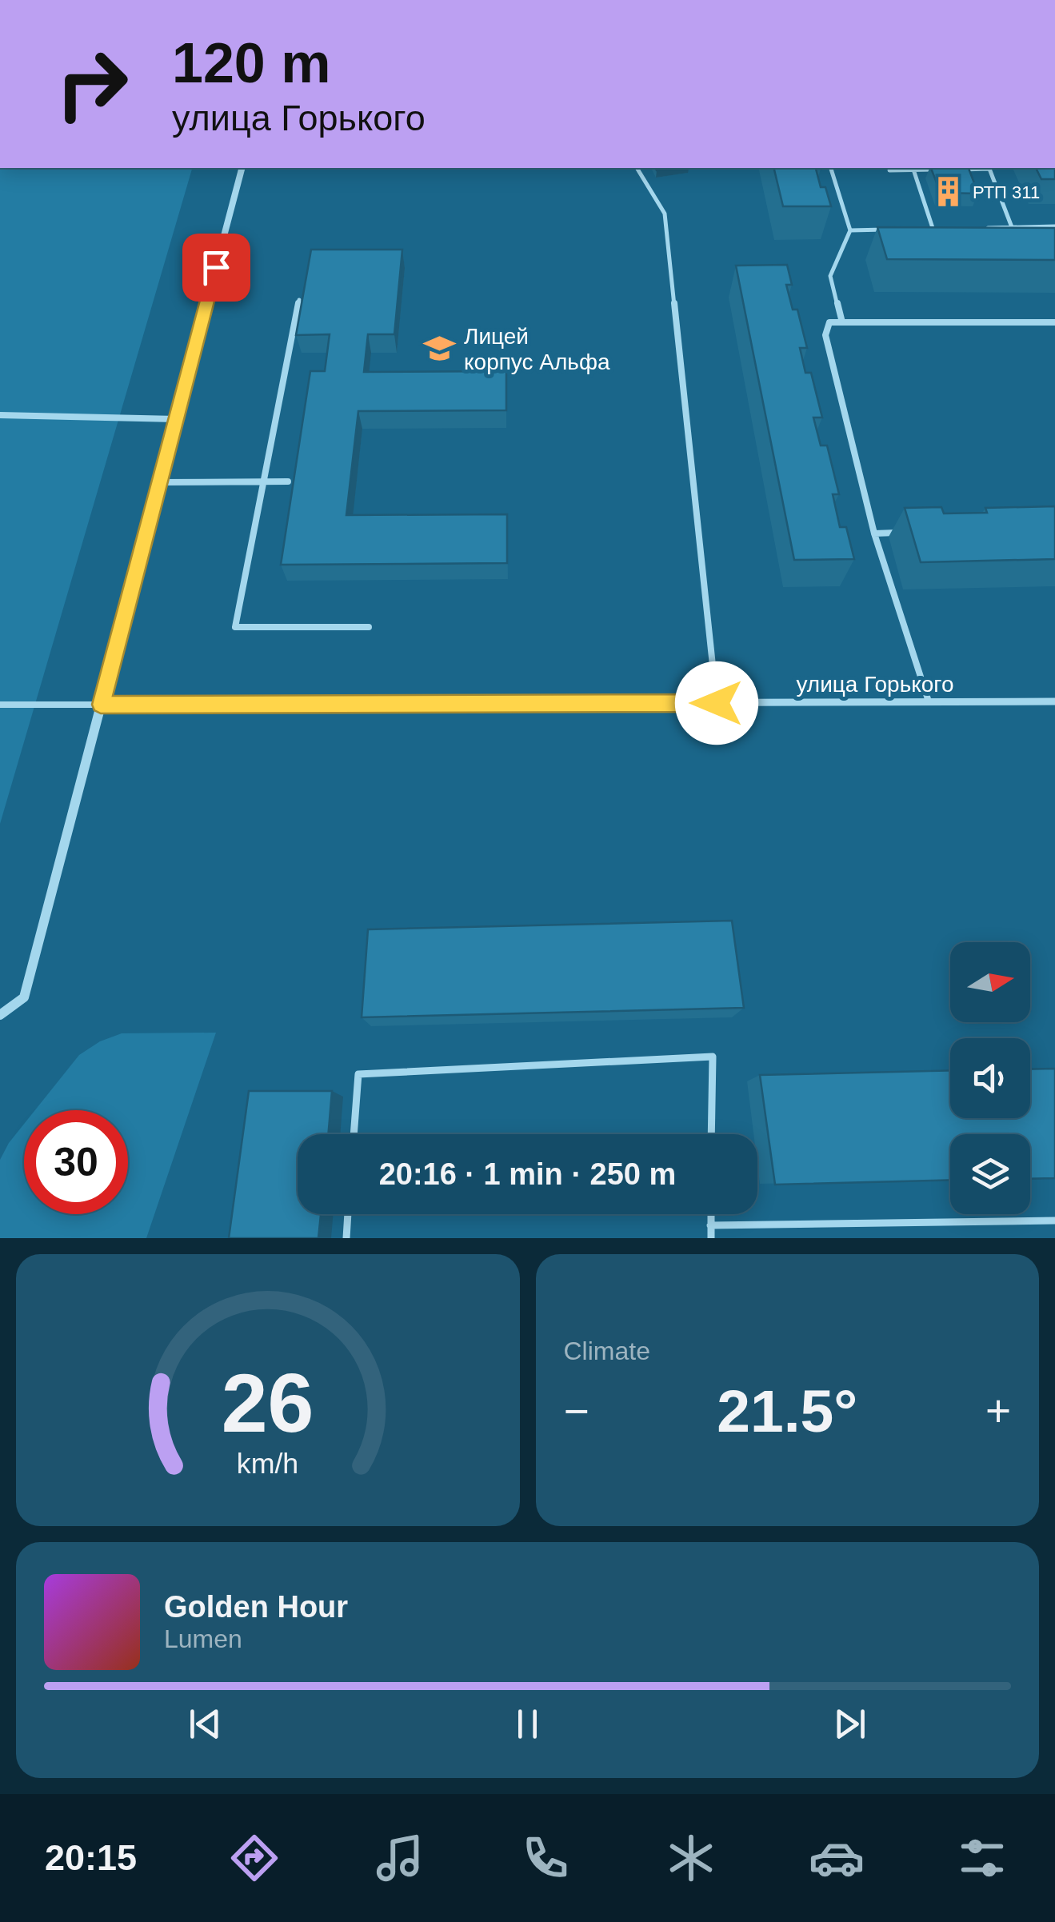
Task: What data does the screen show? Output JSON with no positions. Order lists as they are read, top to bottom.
{
  "streets": {
    "street": ["улица Горького"]
  },
  "places": {
    "building": ["РТП 311"],
    "school or university": ["Лицей корпус Альфа"]
  },
  "north": "right",
  "page": {
    "turn": ["120 m", "улица Горького"],
    "limit": "30",
    "trip": "20:16 · 1 min · 250 m",
    "tile": "Climate",
    "heat": ["−", "21.5°", "+"],
    "song": ["Golden Hour", "Lumen"],
    "tabs": "20:15",
    "gauge": ["26", "km/h"]
  }
}
